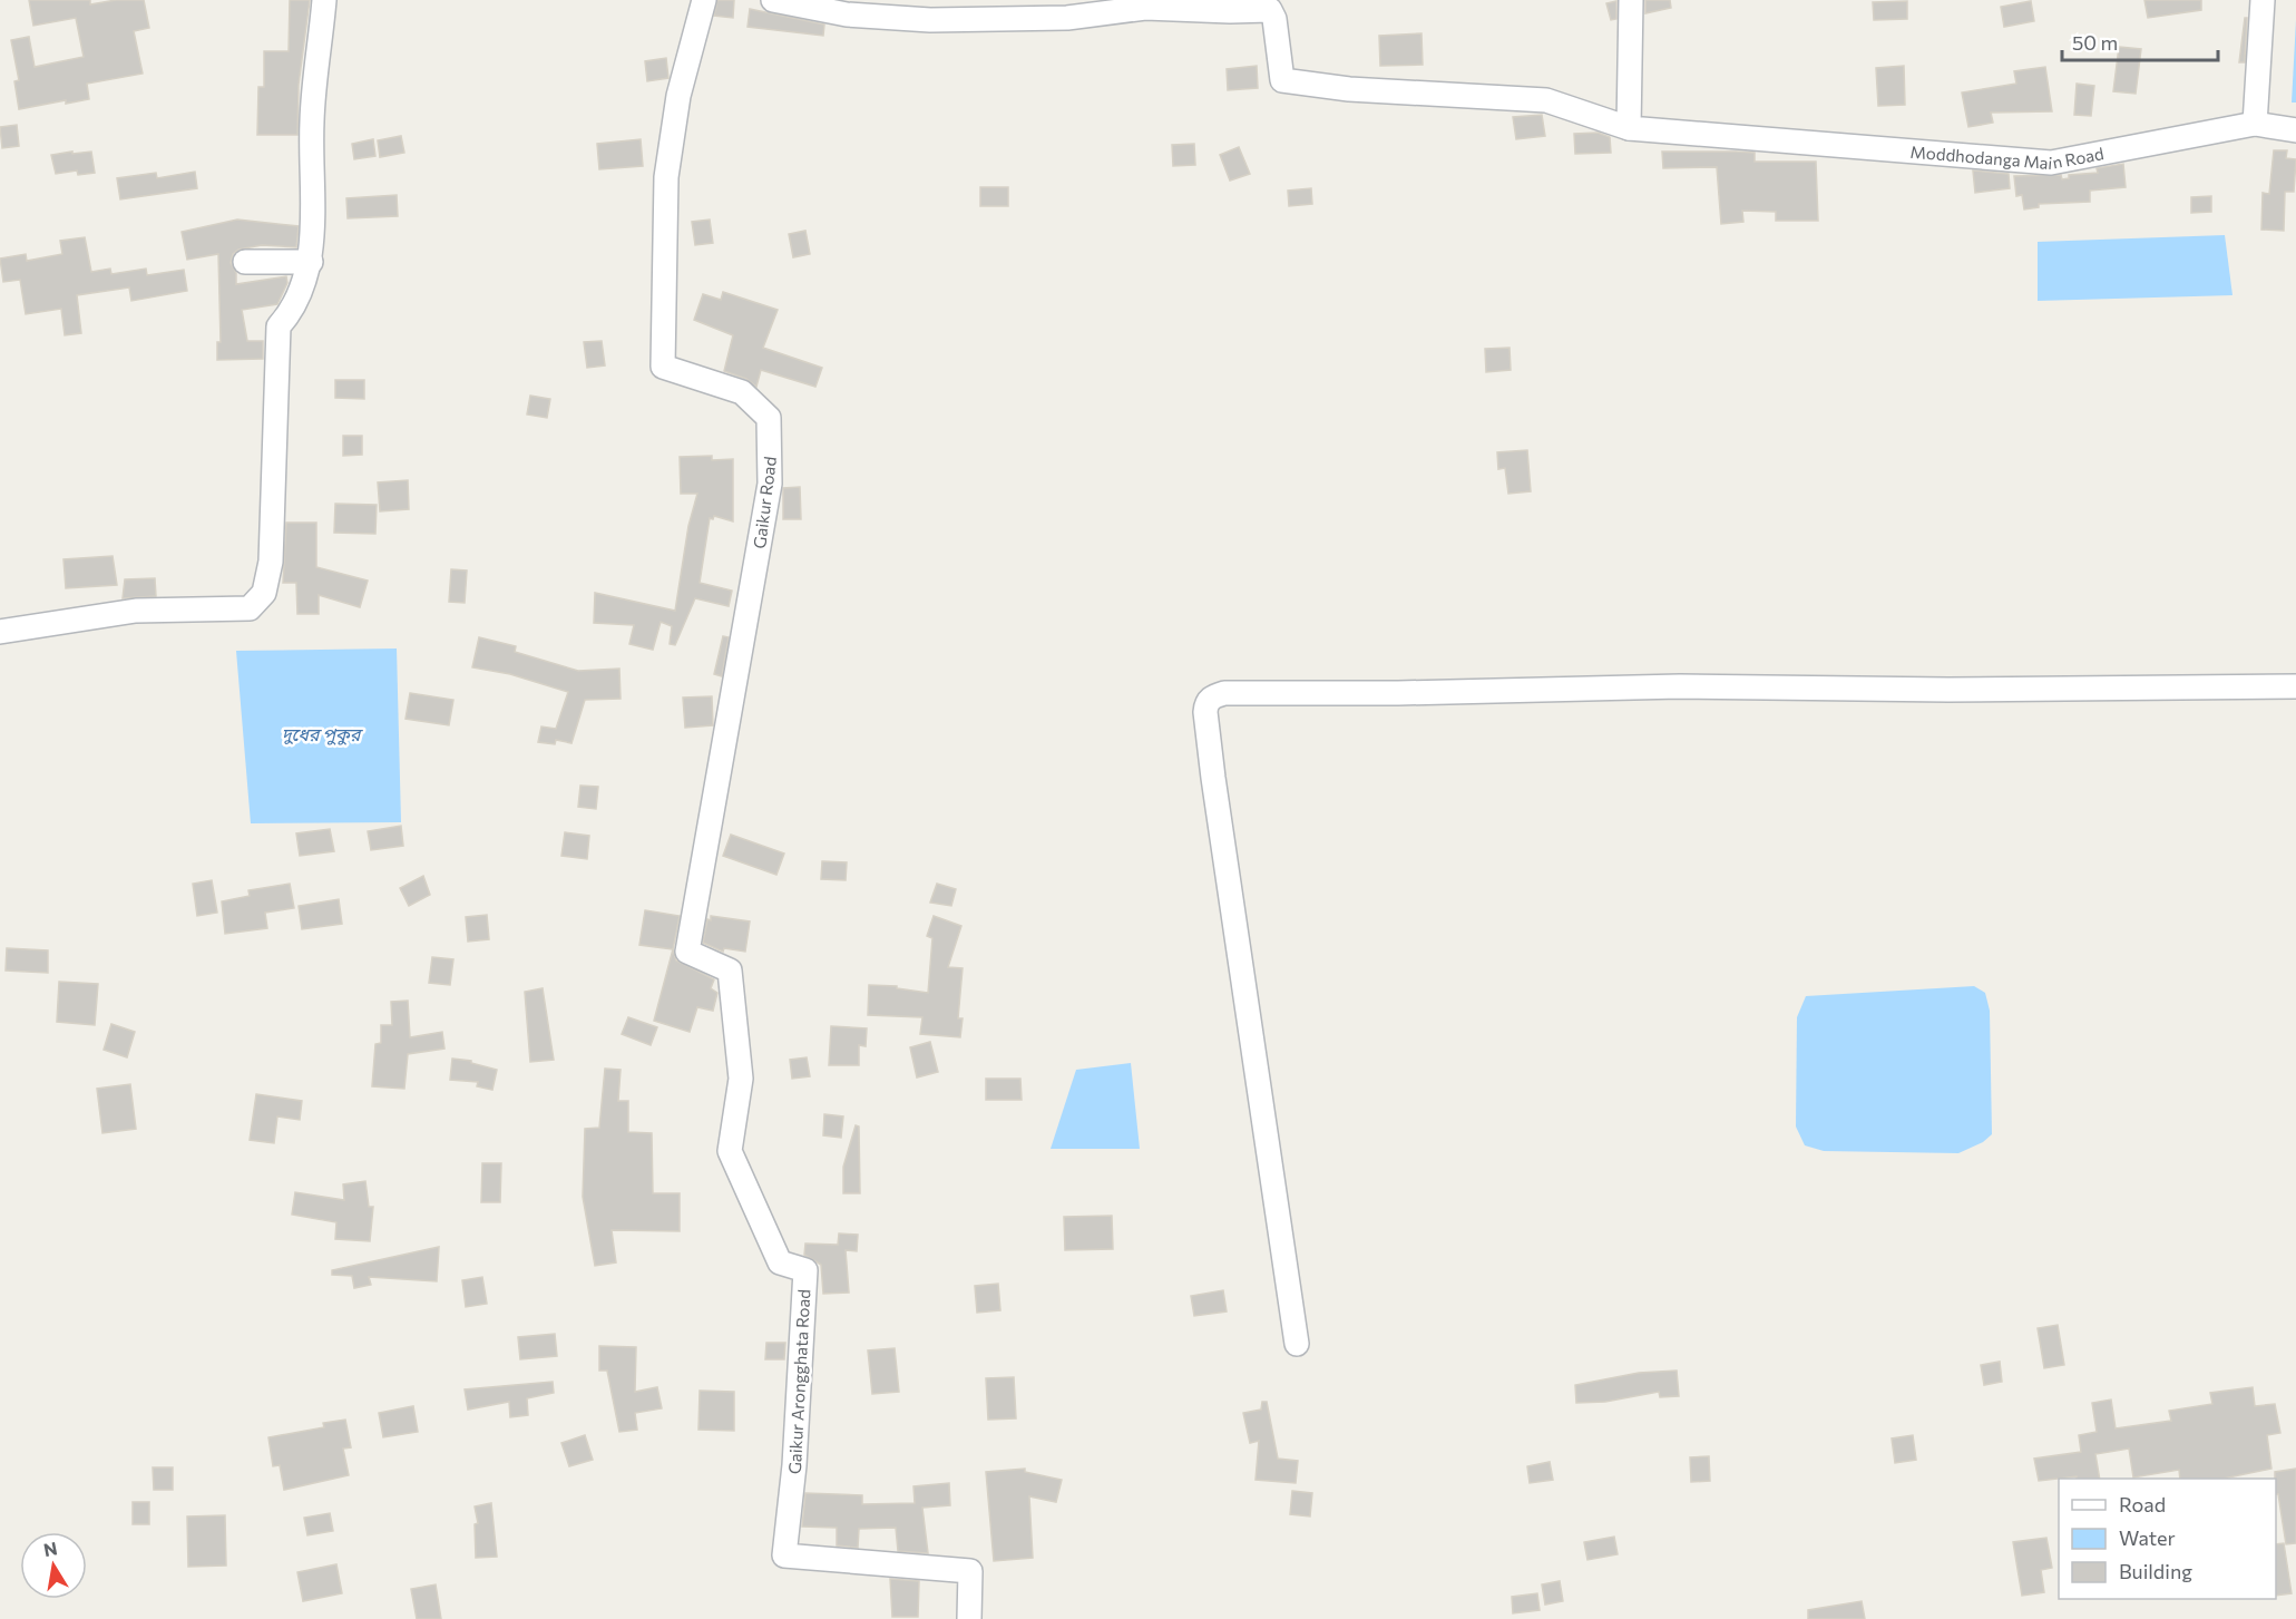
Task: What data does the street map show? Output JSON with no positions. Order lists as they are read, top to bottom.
{
  "streets": {
    "street": ["Moddhodanga Main Road", "Gaikur Road", "Gaikur Arongghata Road"]
  },
  "crossings": [
    ["Gaikur Road", "Gaikur Arongghata Road"]
  ],
  "water": ["দুধের পুকুর"],
  "legend": ["Road", "Water", "Building"],
  "scale_bar": "50 m",
  "north": "top"
}
